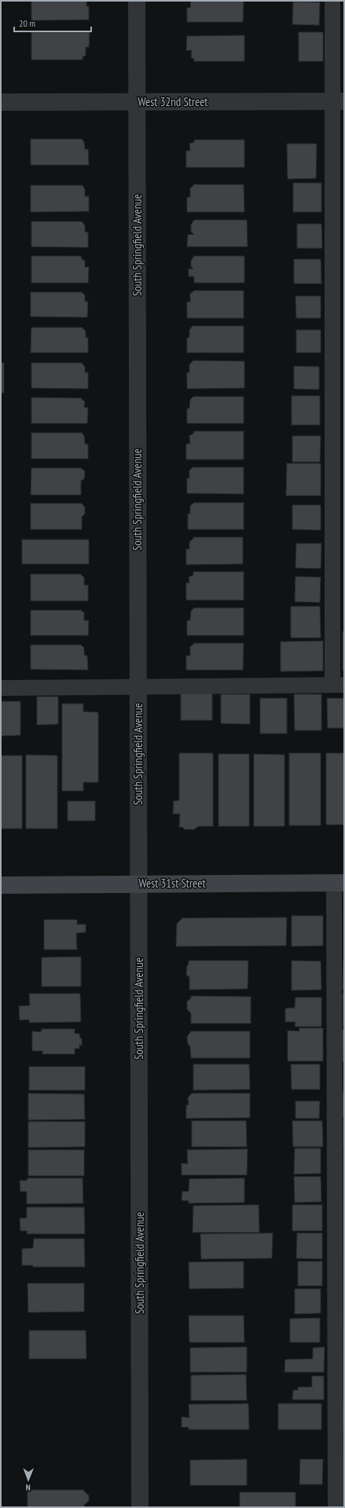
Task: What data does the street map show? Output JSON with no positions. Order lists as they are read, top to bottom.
{
  "streets": {
    "main road": ["West 31st Street"],
    "street": ["West 32nd Street", "South Springfield Avenue"]
  },
  "crossings": [
    ["West 32nd Street", "South Springfield Avenue"],
    ["South Springfield Avenue", "West 31st Street"]
  ],
  "scale_bar": "20 m",
  "north": "bottom"
}
